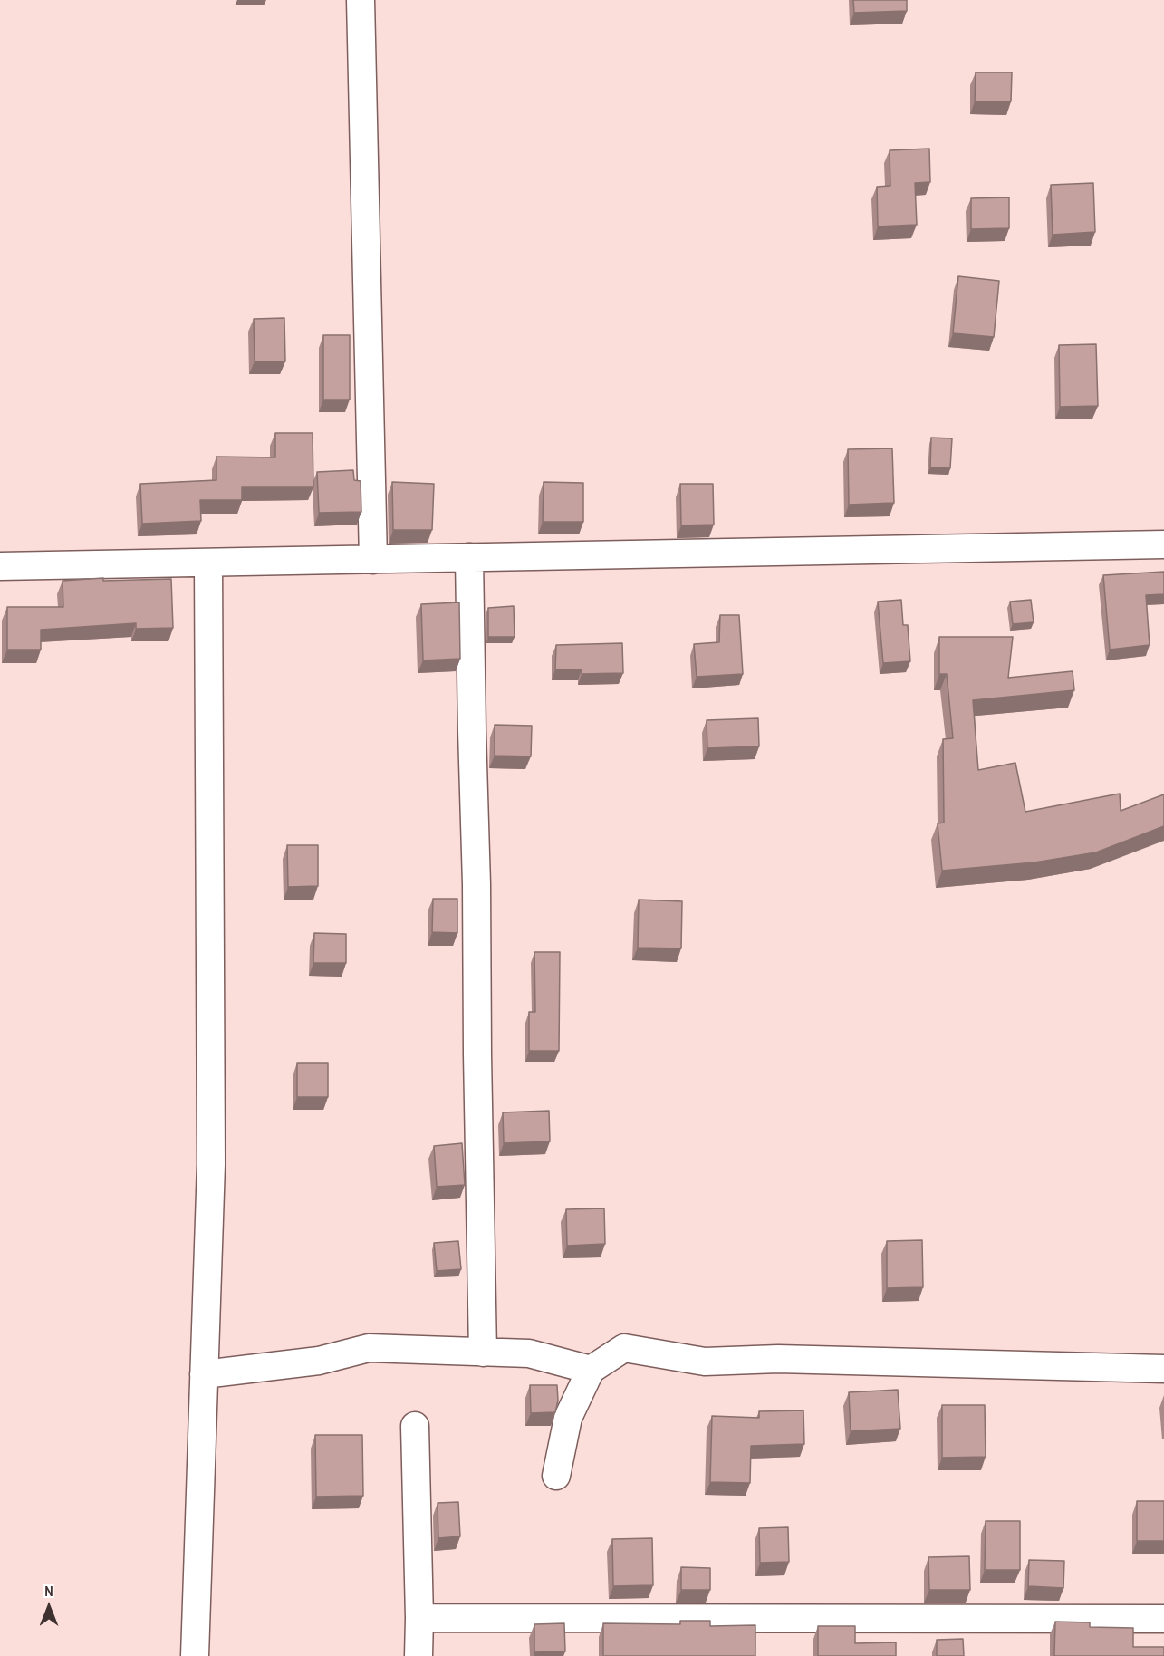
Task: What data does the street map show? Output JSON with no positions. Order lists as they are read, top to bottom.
{
  "north": "top"
}
